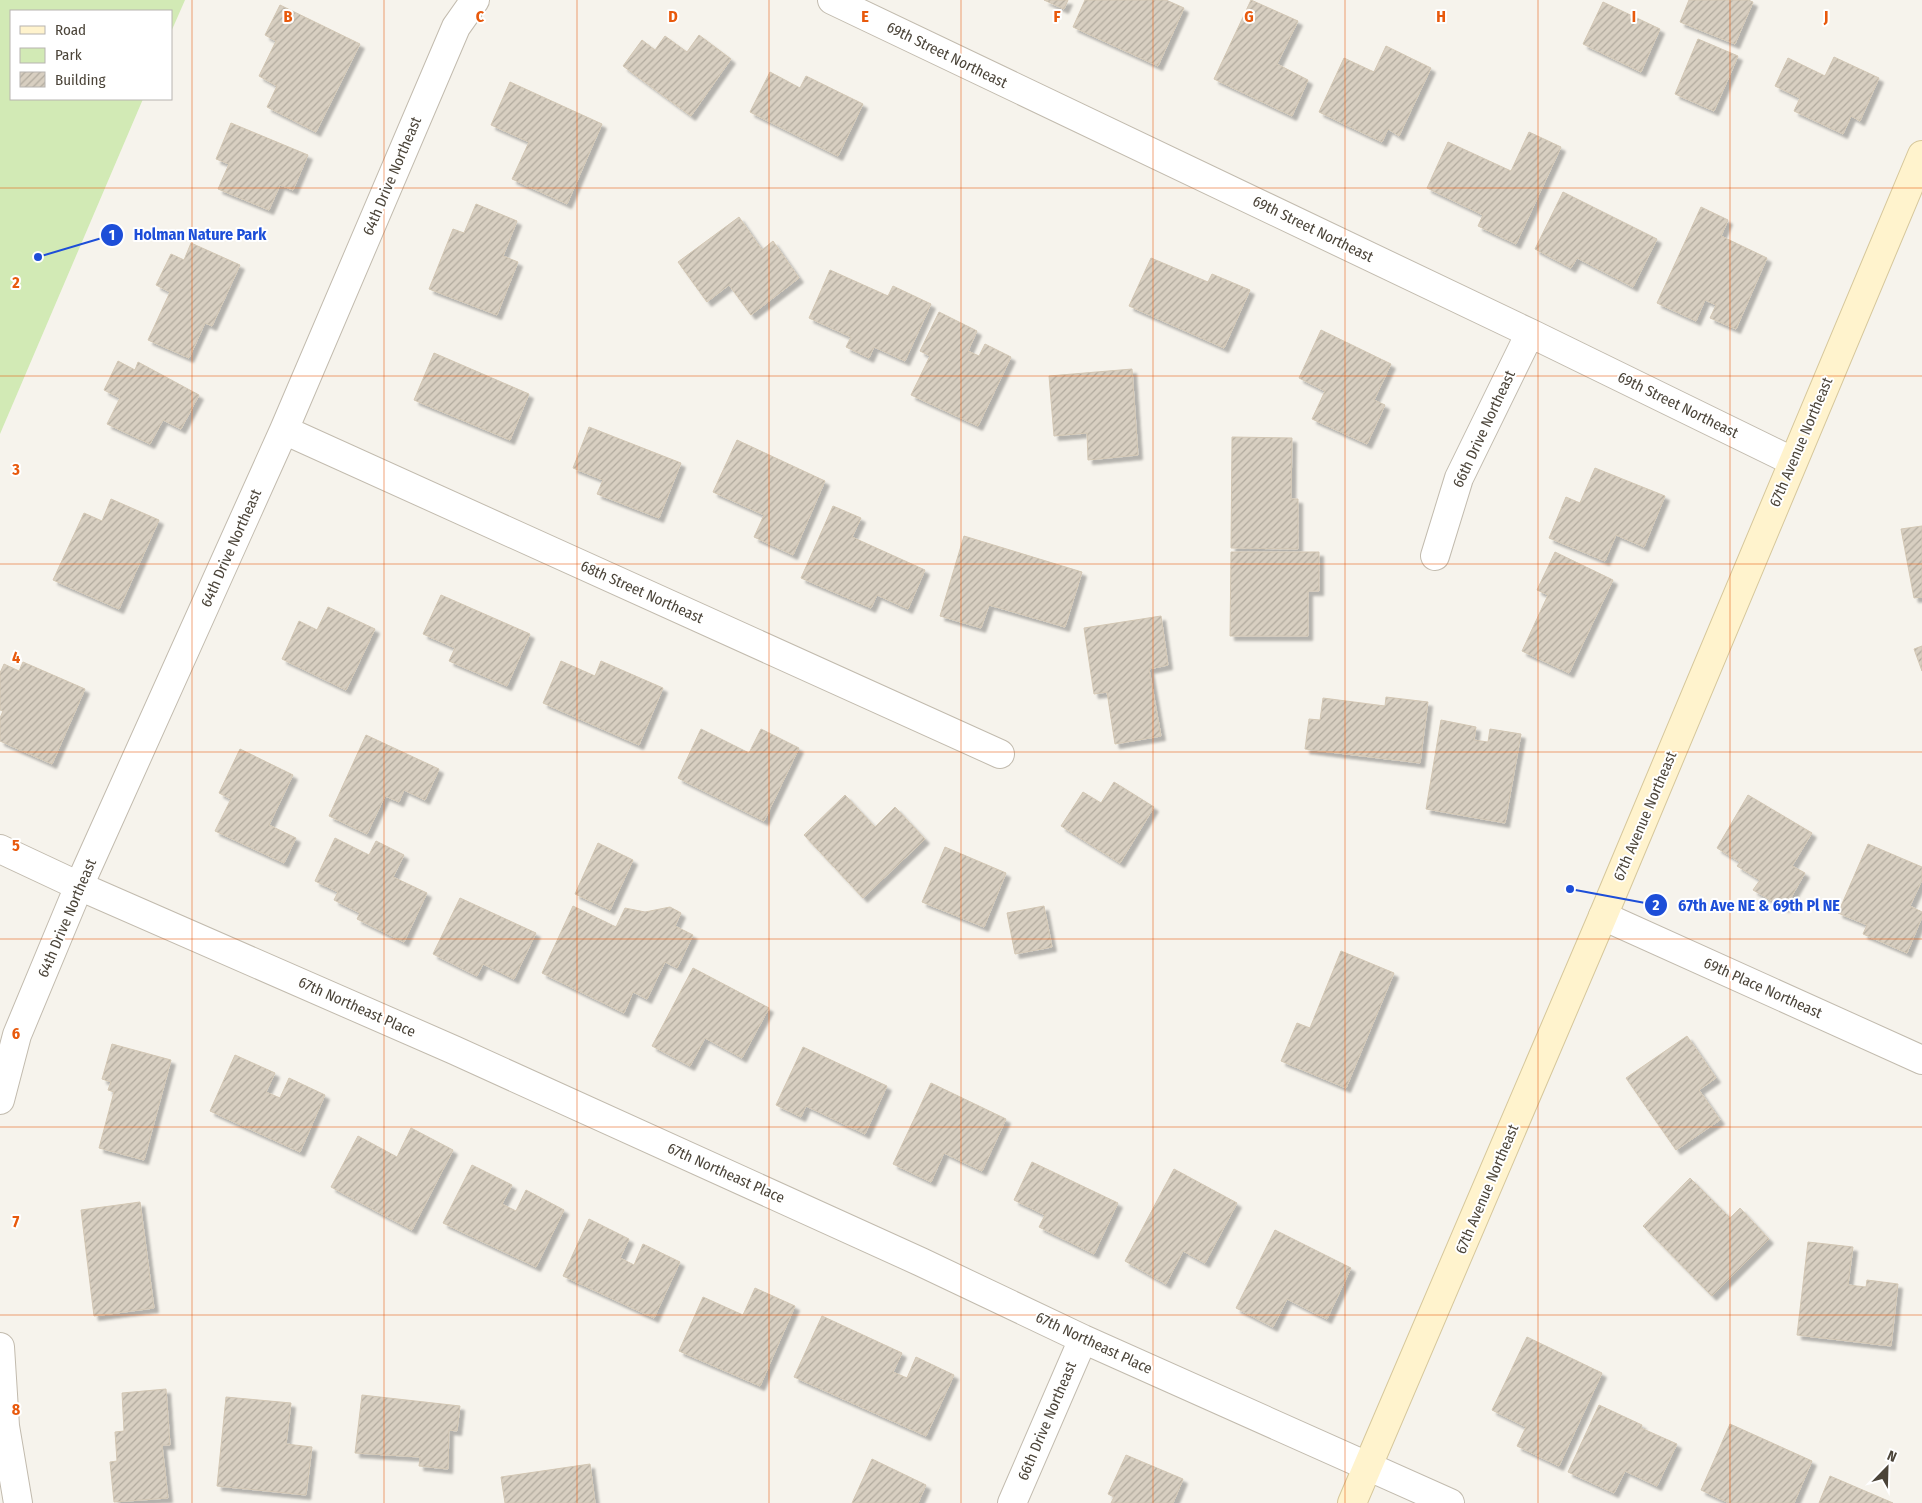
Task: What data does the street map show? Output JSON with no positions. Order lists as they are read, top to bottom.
{
  "streets": {
    "main road": ["67th Avenue Northeast"],
    "street": [
      "69th Street Northeast",
      "64th Drive Northeast",
      "66th Drive Northeast",
      "68th Street Northeast",
      "69th Place Northeast",
      "67th Northeast Place"
    ]
  },
  "crossings": [
    ["69th Street Northeast", "66th Drive Northeast"],
    ["69th Street Northeast", "67th Avenue Northeast"],
    ["64th Drive Northeast", "68th Street Northeast"],
    ["64th Drive Northeast", "67th Northeast Place"],
    ["66th Drive Northeast", "67th Northeast Place"],
    ["67th Avenue Northeast", "69th Place Northeast"],
    ["67th Avenue Northeast", "67th Northeast Place"]
  ],
  "places": ["Holman Nature Park", "67th Ave NE & 69th Pl NE"],
  "legend": ["Road", "Park", "Building"],
  "north": "top right",
  "grid": {
    "columns": [
      "B",
      "C",
      "D",
      "E",
      "F",
      "G",
      "H",
      "I",
      "J"
    ],
    "rows": [
      "2",
      "3",
      "4",
      "5",
      "6",
      "7",
      "8"
    ]
  }
}
